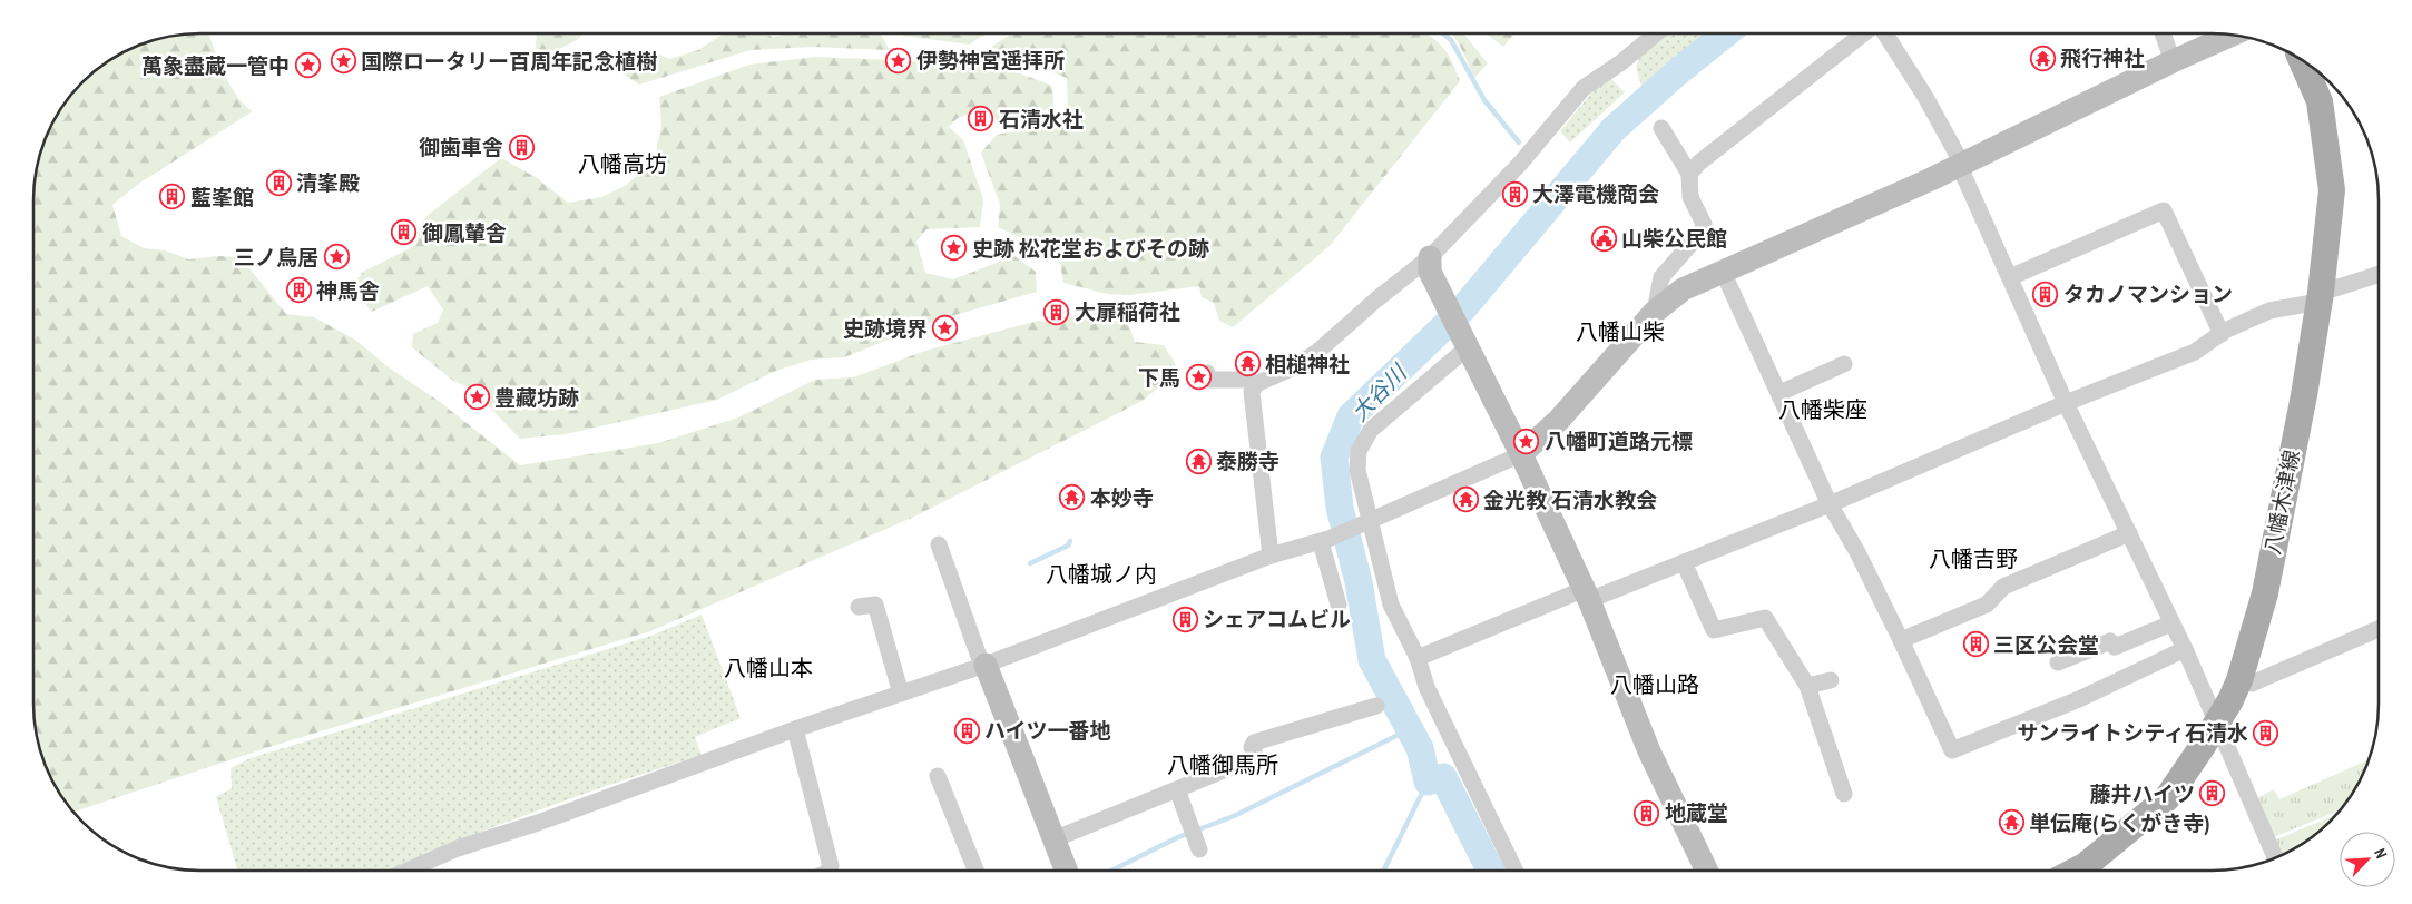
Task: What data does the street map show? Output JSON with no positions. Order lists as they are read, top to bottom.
{
  "streets": {
    "main road": ["八幡木津線"]
  },
  "districts": [
    "八幡高坊",
    "八幡山柴",
    "八幡柴座",
    "八幡吉野",
    "八幡城ノ内",
    "八幡山本",
    "八幡山路",
    "八幡御馬所"
  ],
  "water": ["大谷川"],
  "places": {
    "temple": [
      "飛行神社",
      "相槌神社",
      "泰勝寺",
      "本妙寺",
      "金光教 石清水教会",
      "単伝庵(らくがき寺)"
    ],
    "place": [
      "伊勢神宮遥拝所",
      "国際ロータリー百周年記念植樹",
      "萬象盡蔵一管中",
      "史跡 松花堂およびその跡",
      "三ノ鳥居",
      "史跡境界",
      "下馬",
      "豊藏坊跡",
      "八幡町道路元標"
    ],
    "building": [
      "石清水社",
      "御歯車舎",
      "清峯殿",
      "大澤電機商会",
      "藍峯館",
      "御鳳輦舎",
      "神馬舎",
      "タカノマンション",
      "大扉稲荷社",
      "シェアコムビル",
      "三区公会堂",
      "ハイツ一番地",
      "サンライトシティ石清水",
      "藤井ハイツ",
      "地蔵堂"
    ],
    "public building": ["山柴公民館"]
  },
  "north": "top right"
}
